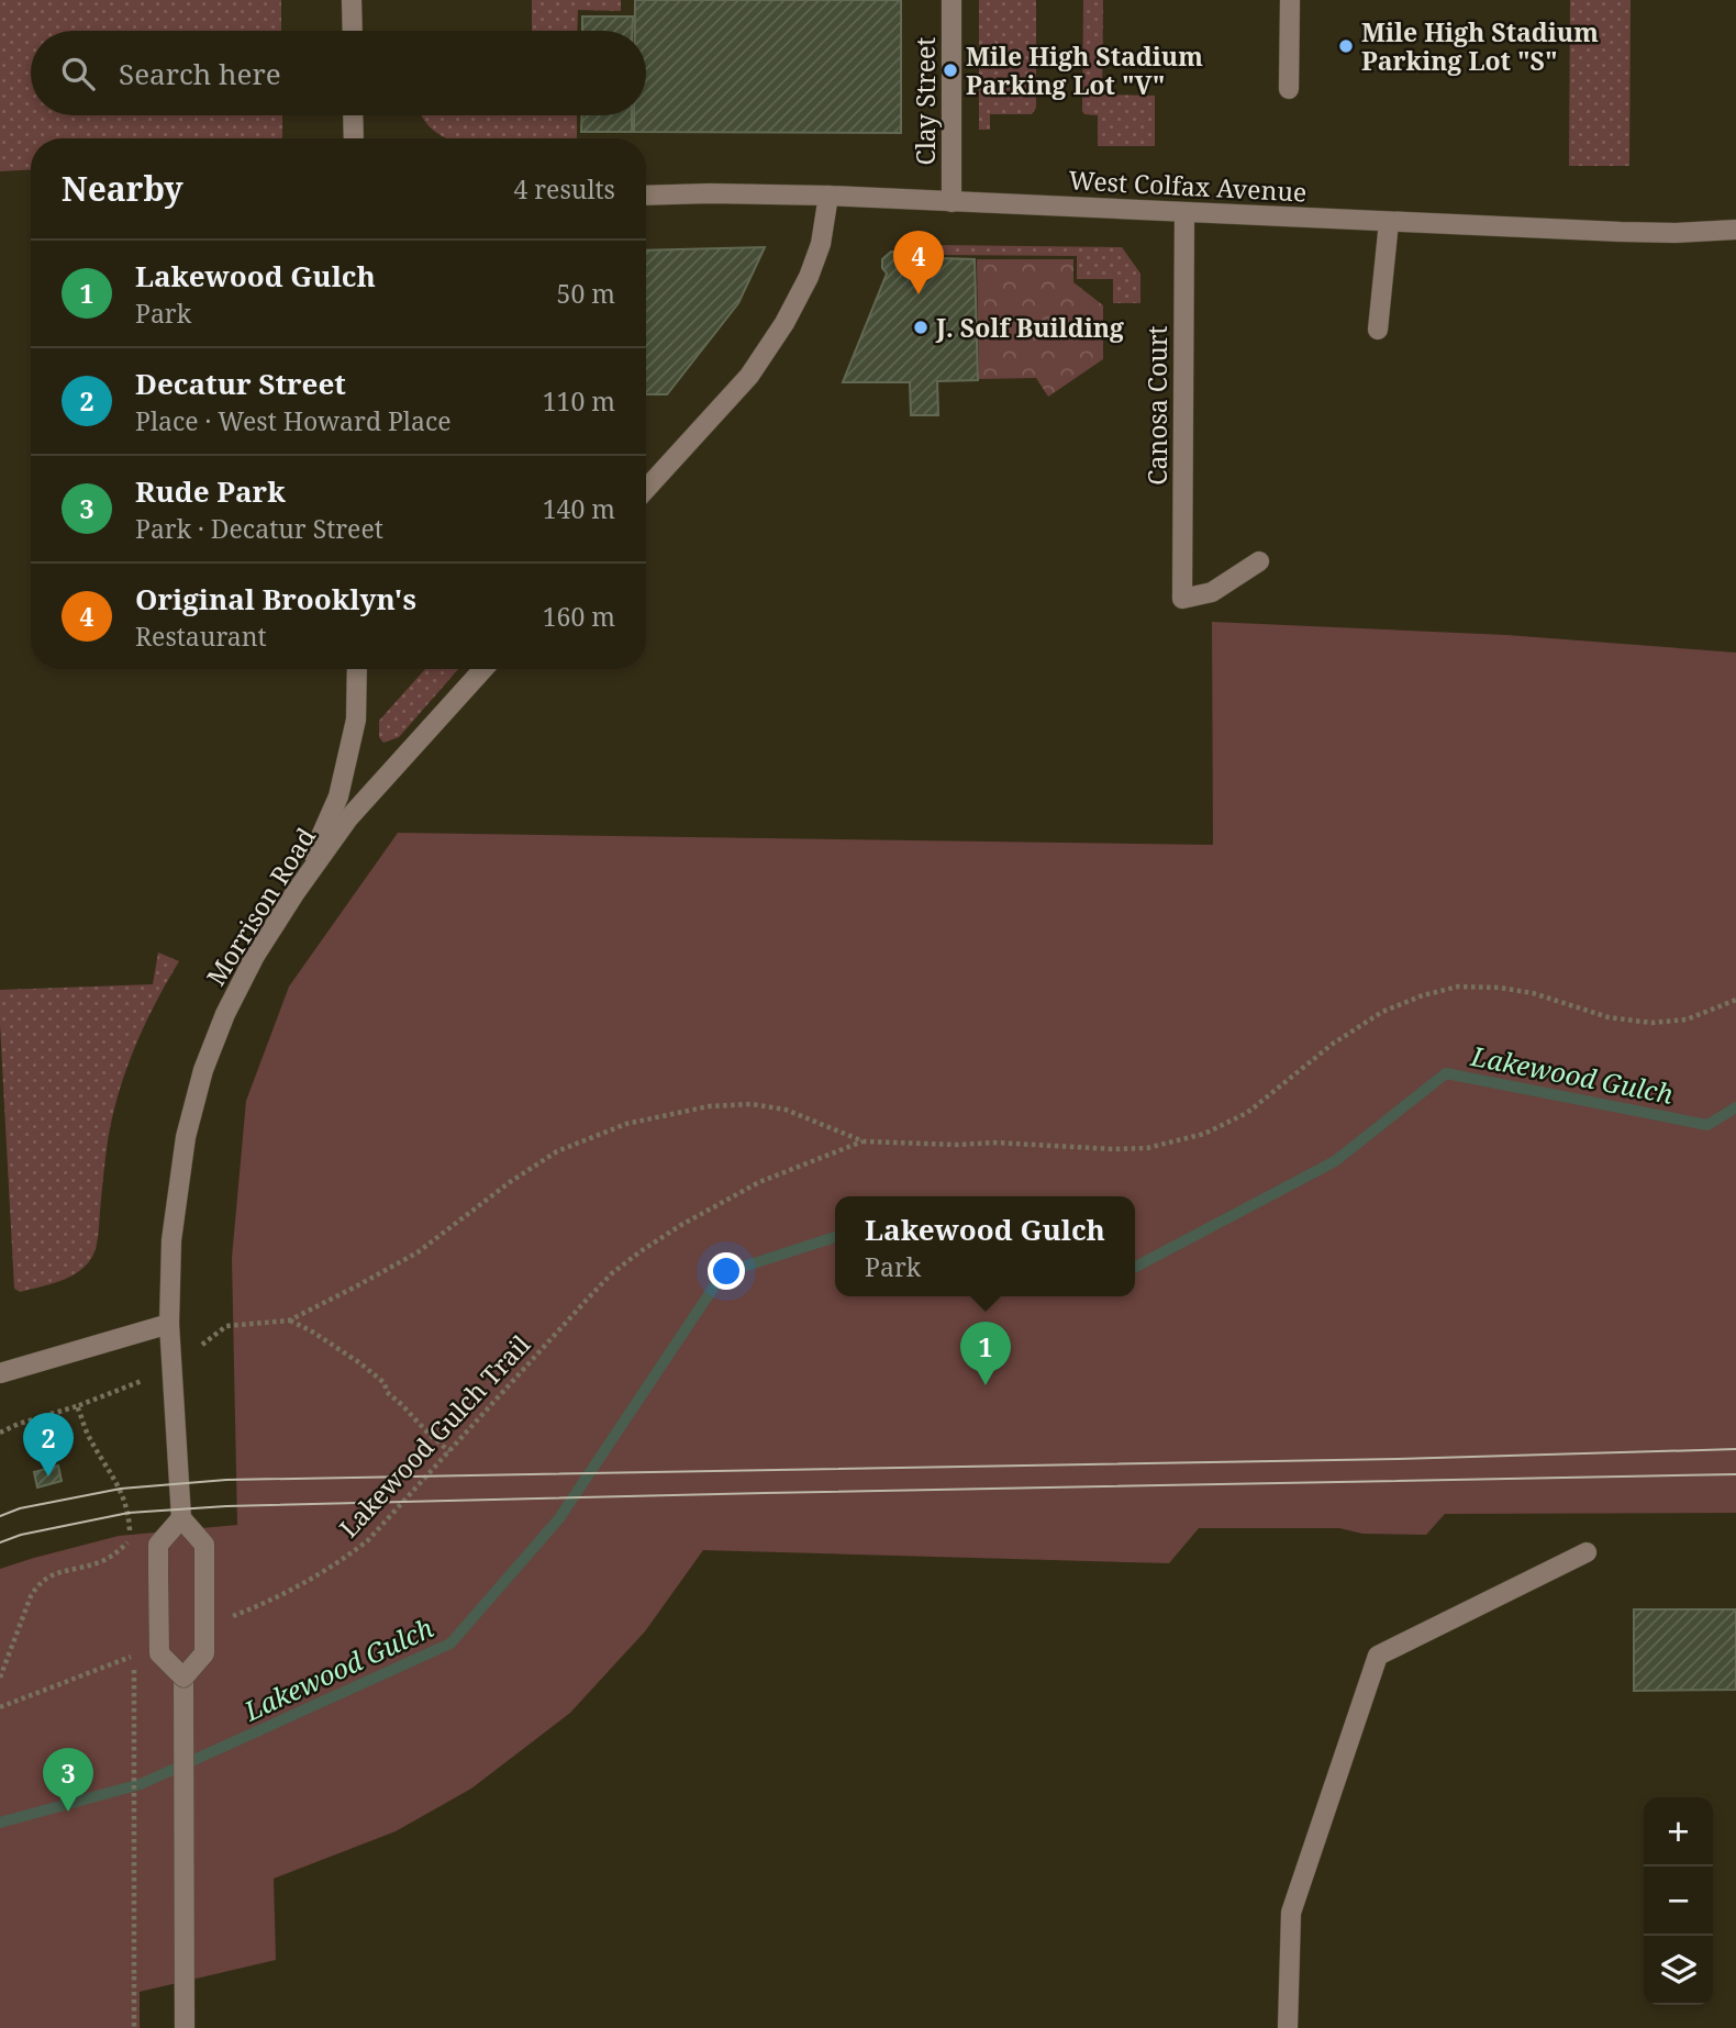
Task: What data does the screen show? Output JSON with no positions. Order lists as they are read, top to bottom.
{
  "streets": {
    "street": [
      "Clay Street",
      "West Colfax Avenue",
      "Canosa Court",
      "Morrison Road"
    ],
    "path": ["Lakewood Gulch Trail"]
  },
  "crossings": [
    ["Clay Street", "West Colfax Avenue"],
    ["West Colfax Avenue", "Canosa Court"]
  ],
  "water": ["Lakewood Gulch"],
  "places": ["Mile High Stadium Parking Lot \"S\"", "Mile High Stadium Parking Lot \"V\"", "J. Solf Building"],
  "page": {
    "search": "Search here",
    "heading": ["Nearby", "4 results"],
    "pins": [
      "4",
      "1",
      "2",
      "3"
    ],
    "list": [
      {
        "mark": "1",
        "name": "Lakewood Gulch",
        "note": "Park",
        "value": "50 m"
      },
      {
        "mark": "2",
        "name": "Decatur Street",
        "note": "Place · West Howard Place",
        "value": "110 m"
      },
      {
        "mark": "3",
        "name": "Rude Park",
        "note": "Park · Decatur Street",
        "value": "140 m"
      },
      {
        "mark": "4",
        "name": "Original Brooklyn's",
        "note": "Restaurant",
        "value": "160 m"
      }
    ],
    "popup": ["Lakewood Gulch", "Park"],
    "map_buttons": ["+", "−"]
  }
}
